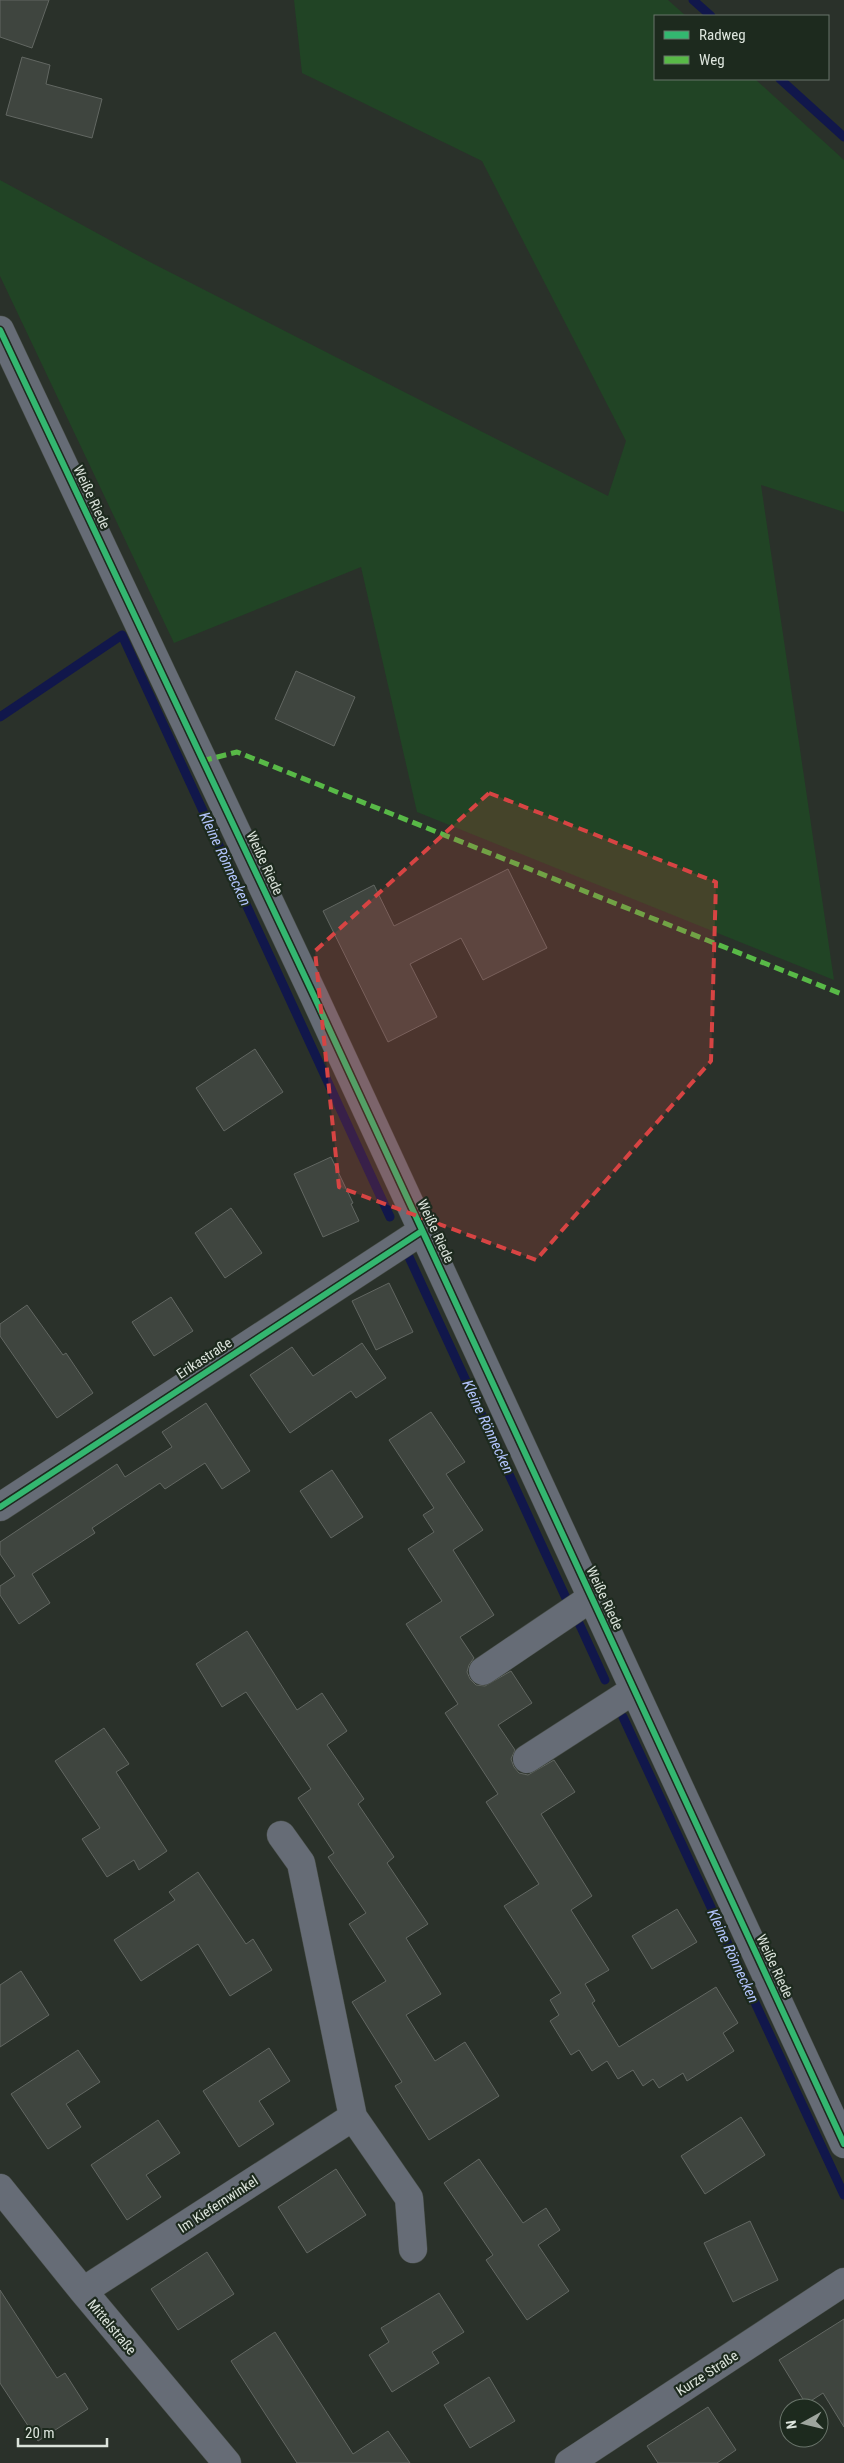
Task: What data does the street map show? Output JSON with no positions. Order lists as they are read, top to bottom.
{
  "streets": {
    "street": [
      "Weiße Riede",
      "Erikastraße",
      "Im Kiefernwinkel",
      "Mittelstraße",
      "Kurze Straße"
    ]
  },
  "crossings": [
    ["Weiße Riede", "Erikastraße"],
    ["Im Kiefernwinkel", "Mittelstraße"]
  ],
  "water": ["Kleine Rönnecken"],
  "legend": ["Radweg", "Weg"],
  "scale_bar": "20 m",
  "north": "left"
}
